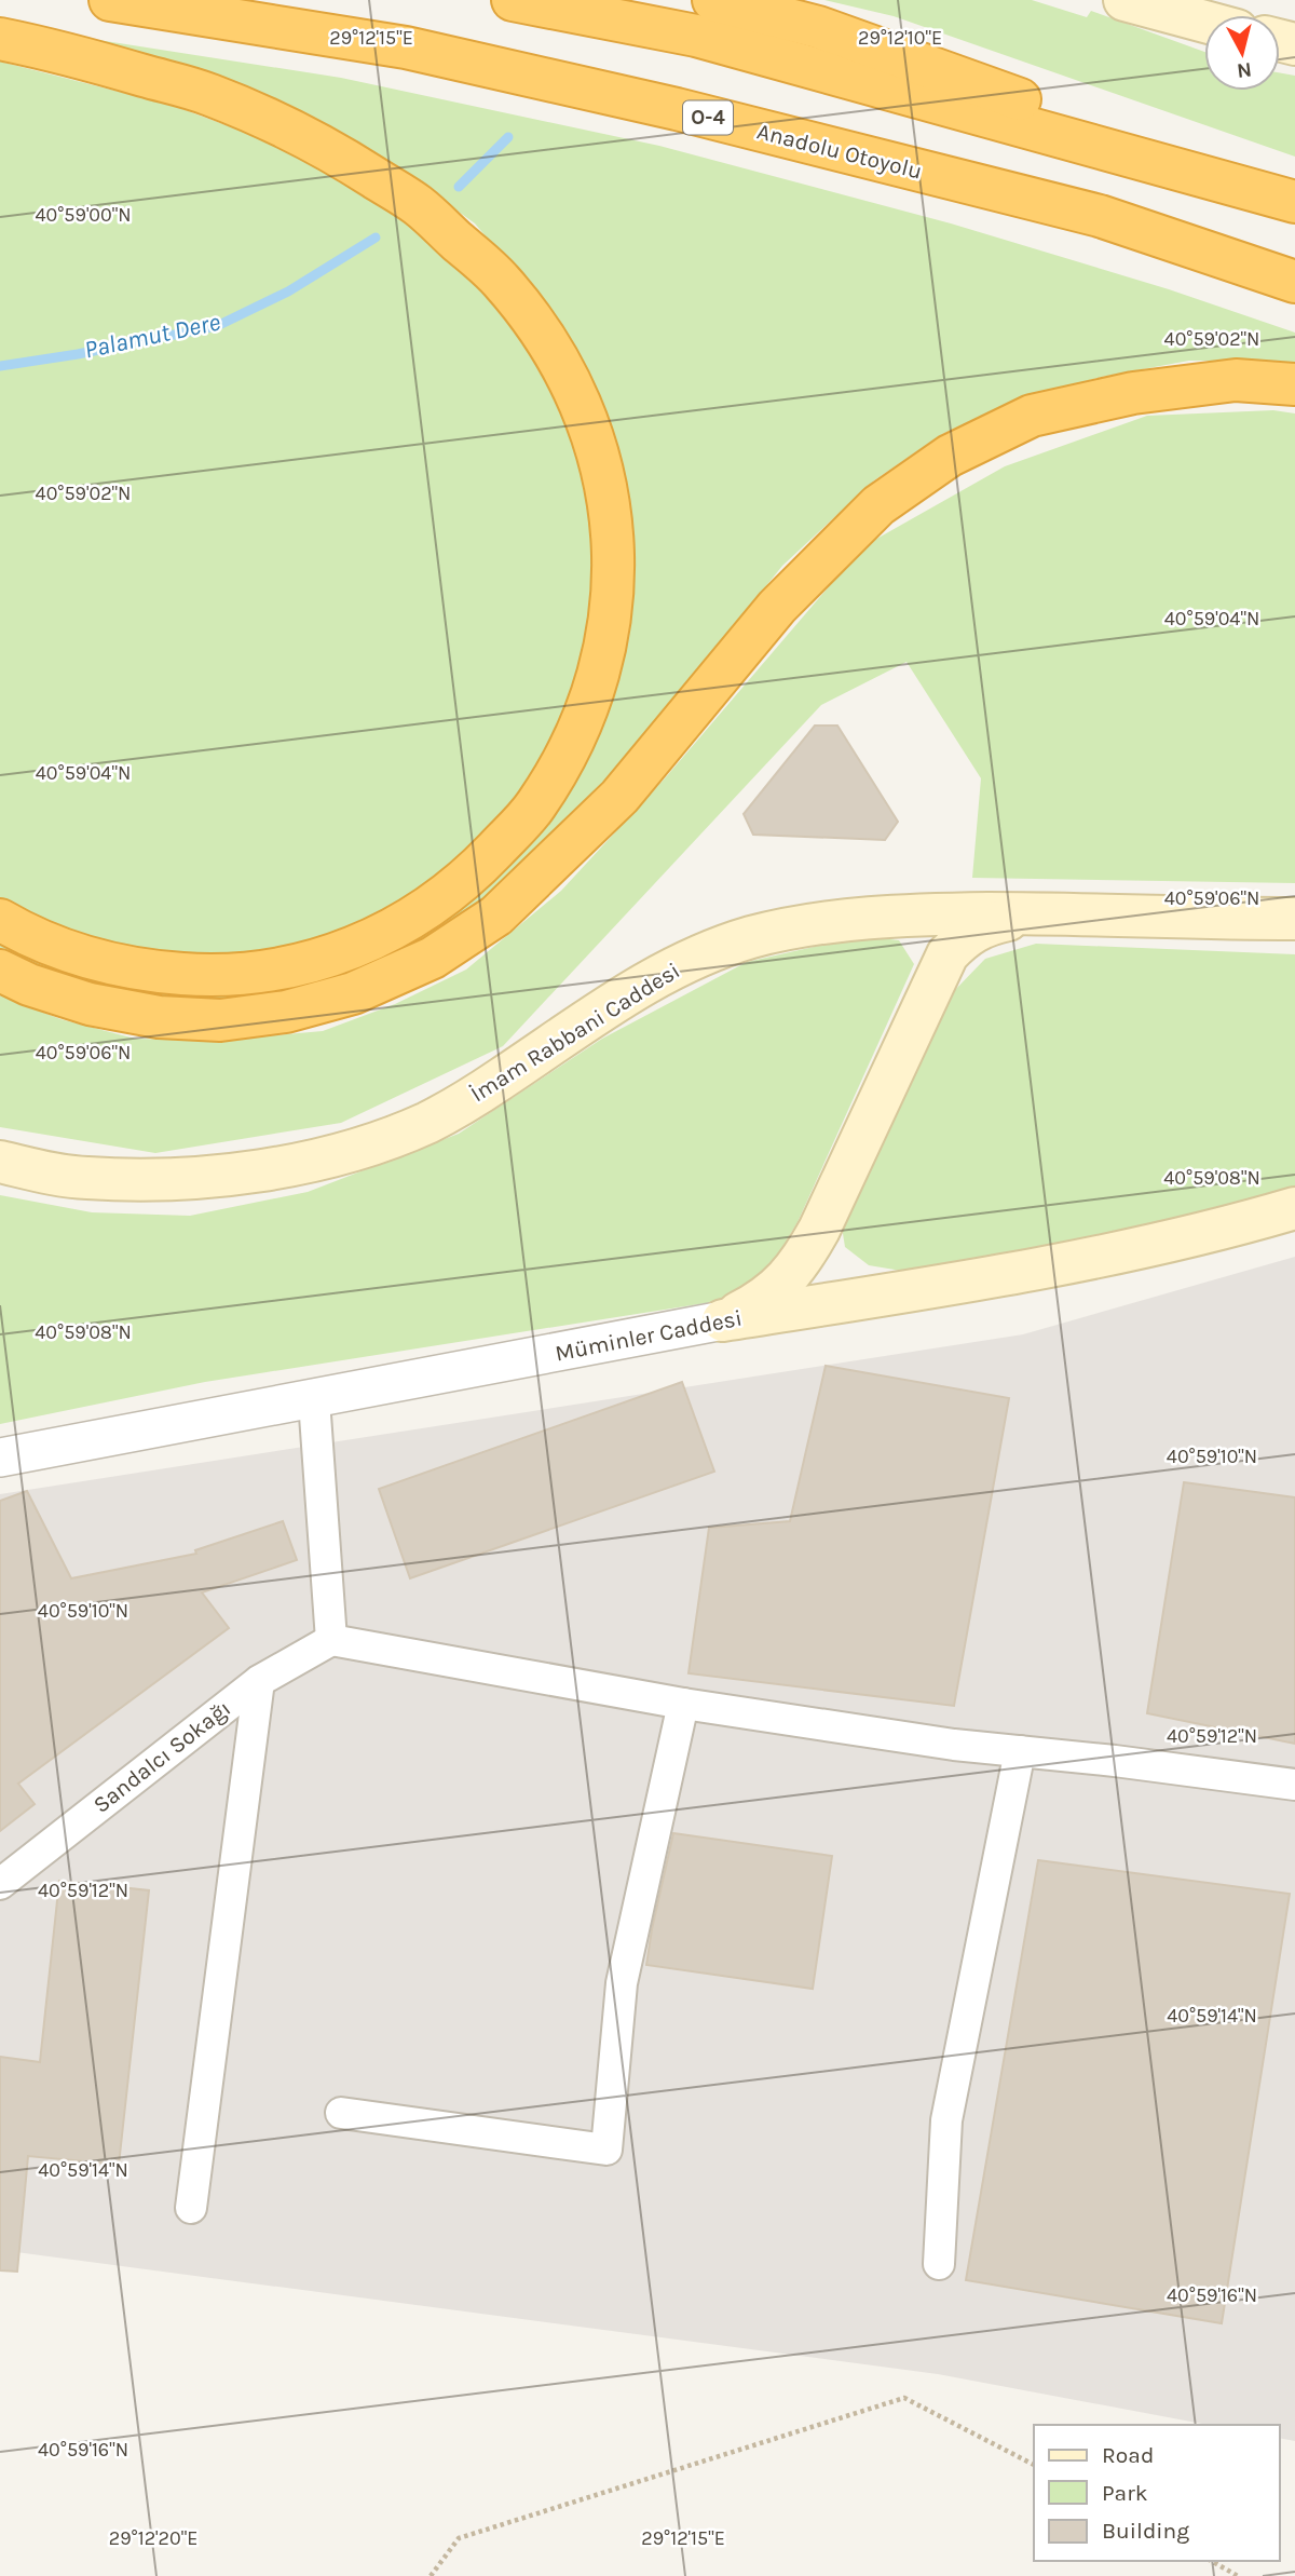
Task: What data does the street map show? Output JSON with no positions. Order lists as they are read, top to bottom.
{
  "streets": {
    "highway": ["O-4", "Anadolu Otoyolu"],
    "main road": ["İmam Rabbani Caddesi", "Müminler Caddesi"],
    "street": ["Sandalcı Sokağı"]
  },
  "water": ["Palamut Dere"],
  "legend": ["Road", "Park", "Building"],
  "north": "bottom",
  "coordinates": [
    "29°12'15\"E",
    "29°12'10\"E",
    "40°59'00\"N",
    "40°59'02\"N",
    "40°59'04\"N",
    "40°59'06\"N",
    "40°59'08\"N",
    "40°59'10\"N",
    "40°59'12\"N",
    "40°59'14\"N",
    "40°59'16\"N",
    "29°12'20\"E"
  ]
}
